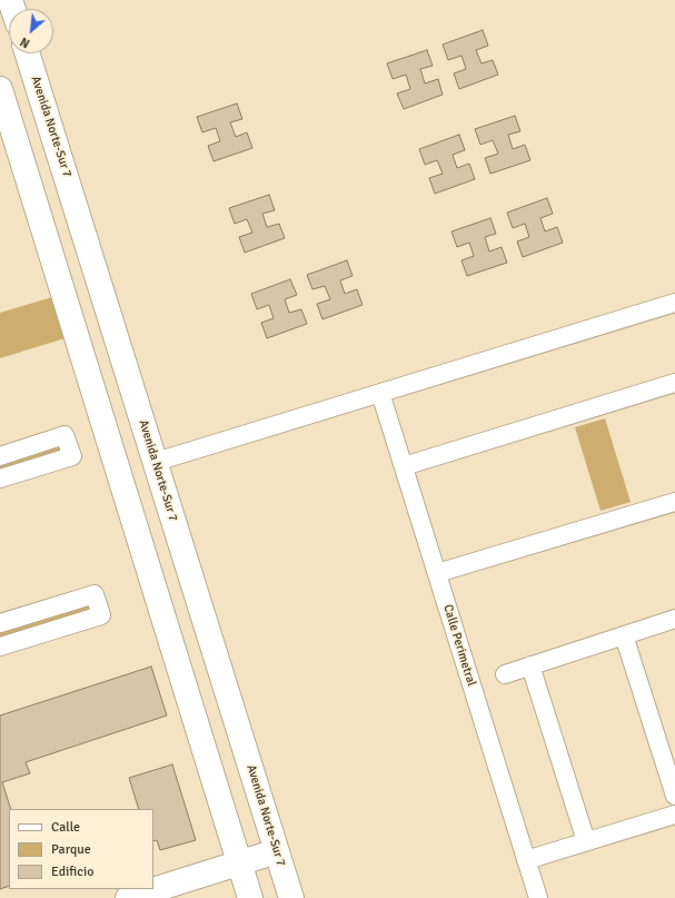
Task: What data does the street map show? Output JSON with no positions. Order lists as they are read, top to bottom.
{
  "streets": {
    "main road": ["Avenida Norte-Sur 7"],
    "street": ["Calle Perimetral"]
  },
  "legend": ["Calle", "Parque", "Edificio"],
  "north": "bottom left"
}
